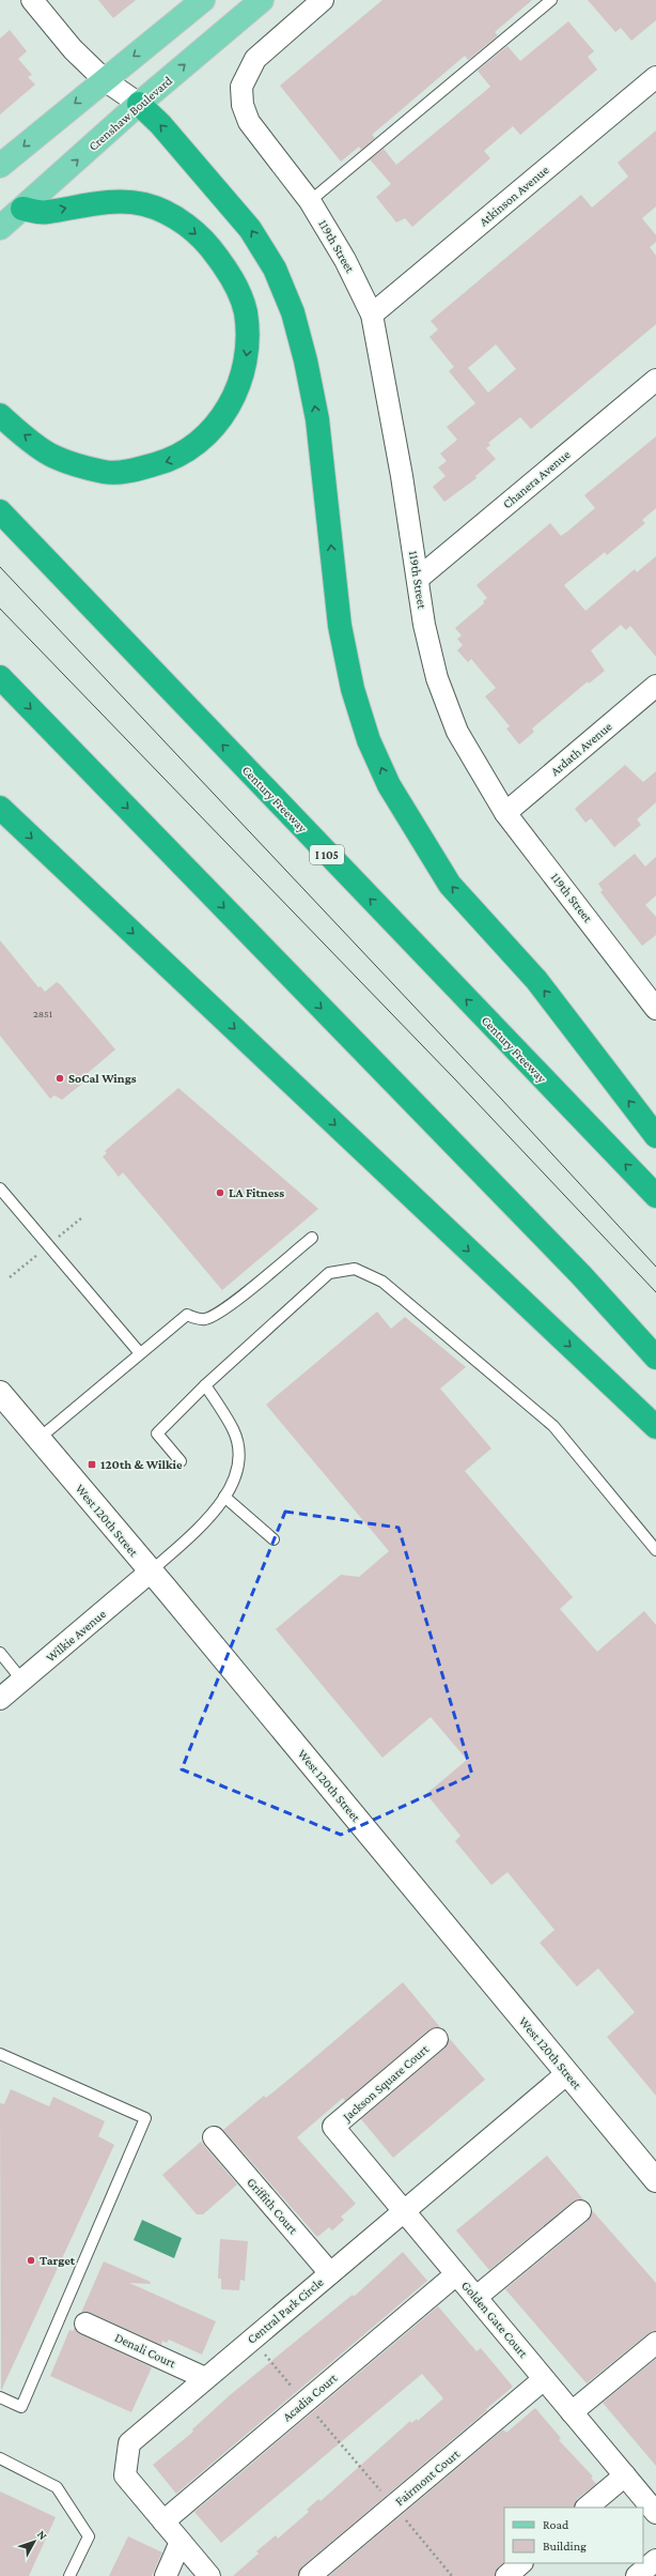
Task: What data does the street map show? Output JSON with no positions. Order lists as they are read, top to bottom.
{
  "streets": {
    "highway": ["Century Freeway", "I 105"],
    "main road": ["Crenshaw Boulevard"],
    "street": [
      "Atkinson Avenue",
      "119th Street",
      "Chanera Avenue",
      "Ardath Avenue",
      "West 120th Street",
      "Wilkie Avenue",
      "Jackson Square Court",
      "Griffith Court",
      "Central Park Circle",
      "Golden Gate Court",
      "Denali Court",
      "Acadia Court",
      "Fairmont Court"
    ]
  },
  "crossings": [
    ["Atkinson Avenue", "119th Street"],
    ["119th Street", "Chanera Avenue"],
    ["119th Street", "Ardath Avenue"],
    ["West 120th Street", "Wilkie Avenue"],
    ["West 120th Street", "Central Park Circle"],
    ["Jackson Square Court", "Golden Gate Court"],
    ["Griffith Court", "Central Park Circle"],
    ["Central Park Circle", "Golden Gate Court"],
    ["Central Park Circle", "Denali Court"],
    ["Central Park Circle", "Acadia Court"],
    ["Golden Gate Court", "Acadia Court"],
    ["Golden Gate Court", "Fairmont Court"]
  ],
  "places": {
    "other": ["SoCal Wings", "LA Fitness", "Target"],
    "transit": ["120th & Wilkie"]
  },
  "house_numbers": ["2851"],
  "legend": ["Road", "Building"],
  "north": "top right"
}
